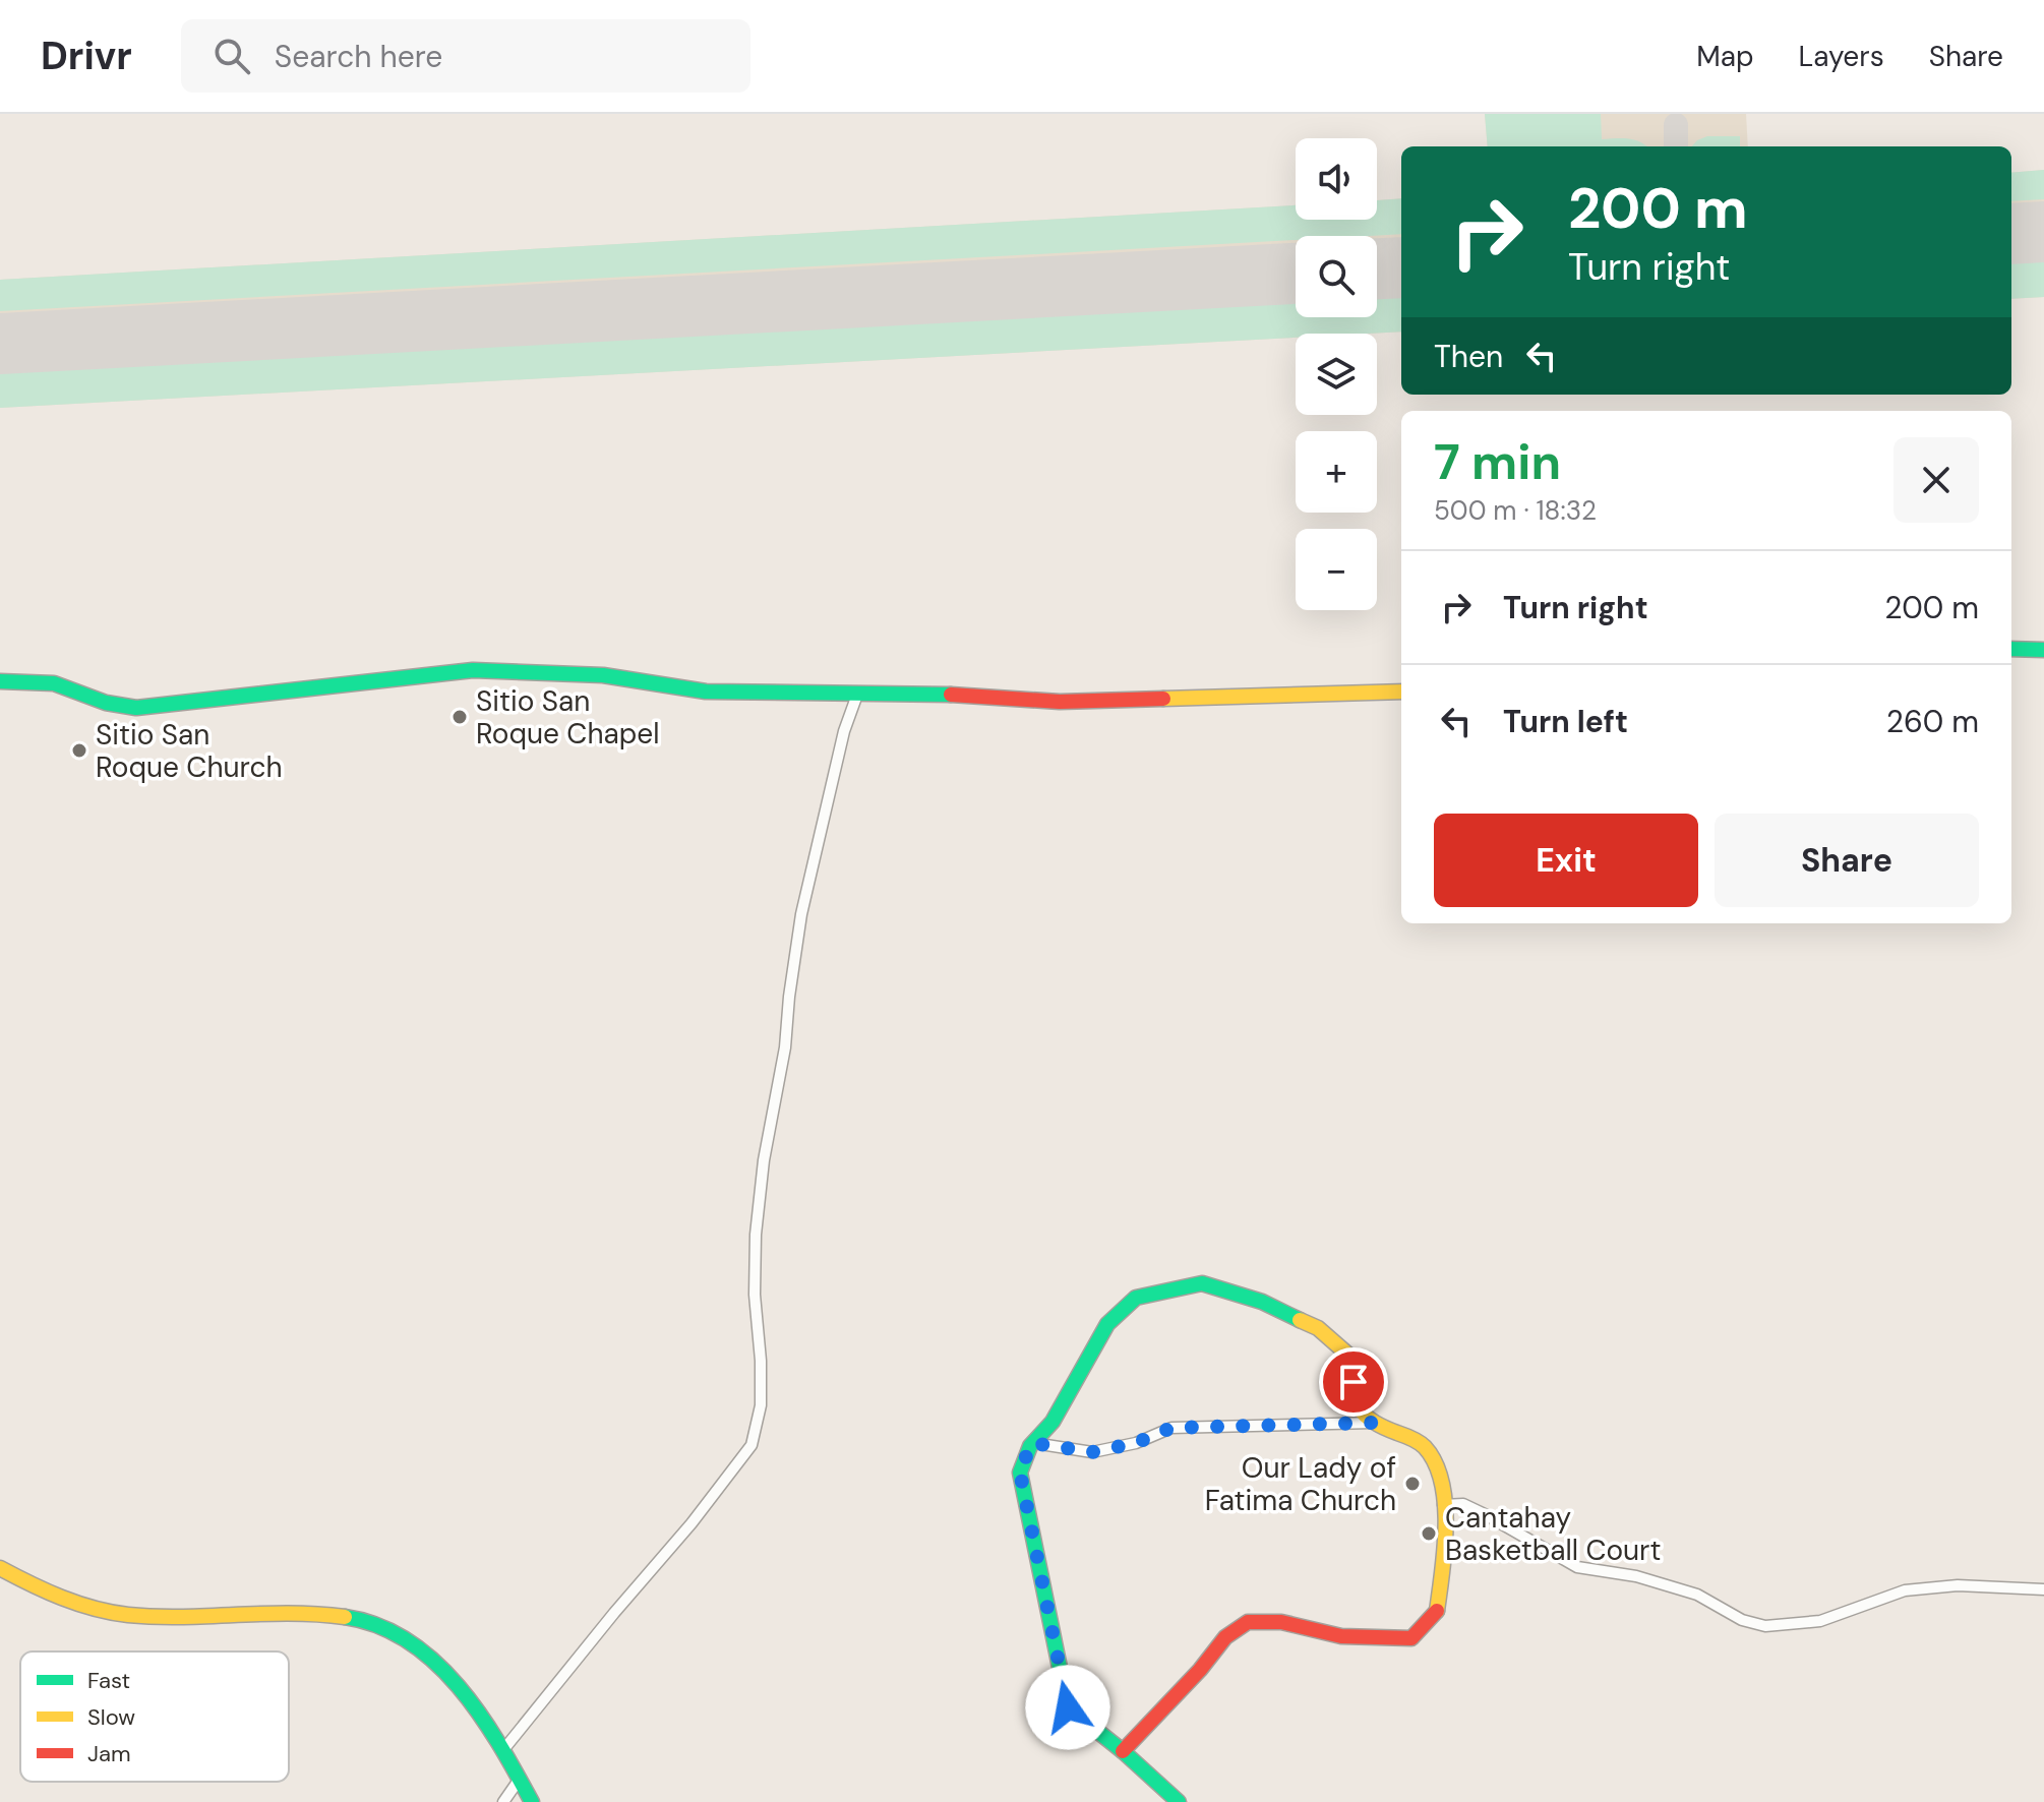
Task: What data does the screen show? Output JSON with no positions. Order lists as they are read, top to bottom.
{
  "places": [
    "Sitio San Roque Chapel",
    "Sitio San Roque Church",
    "Our Lady of Fatima Church",
    "Cantahay Basketball Court"
  ],
  "legend": ["Fast", "Slow", "Jam"],
  "page": {
    "header": "Drivr",
    "search": "Search here",
    "nav": ["Map", "Layers", "Share"],
    "map_buttons": ["+", "−"],
    "turn": ["200 m", "Turn right"],
    "then": "Then",
    "heading": ["7 min", "500 m · 18:32"],
    "list": [
      {
        "name": "Turn right",
        "value": "200 m"
      },
      {
        "name": "Turn left",
        "value": "260 m"
      }
    ],
    "buttons": ["Exit", "Share"]
  }
}
